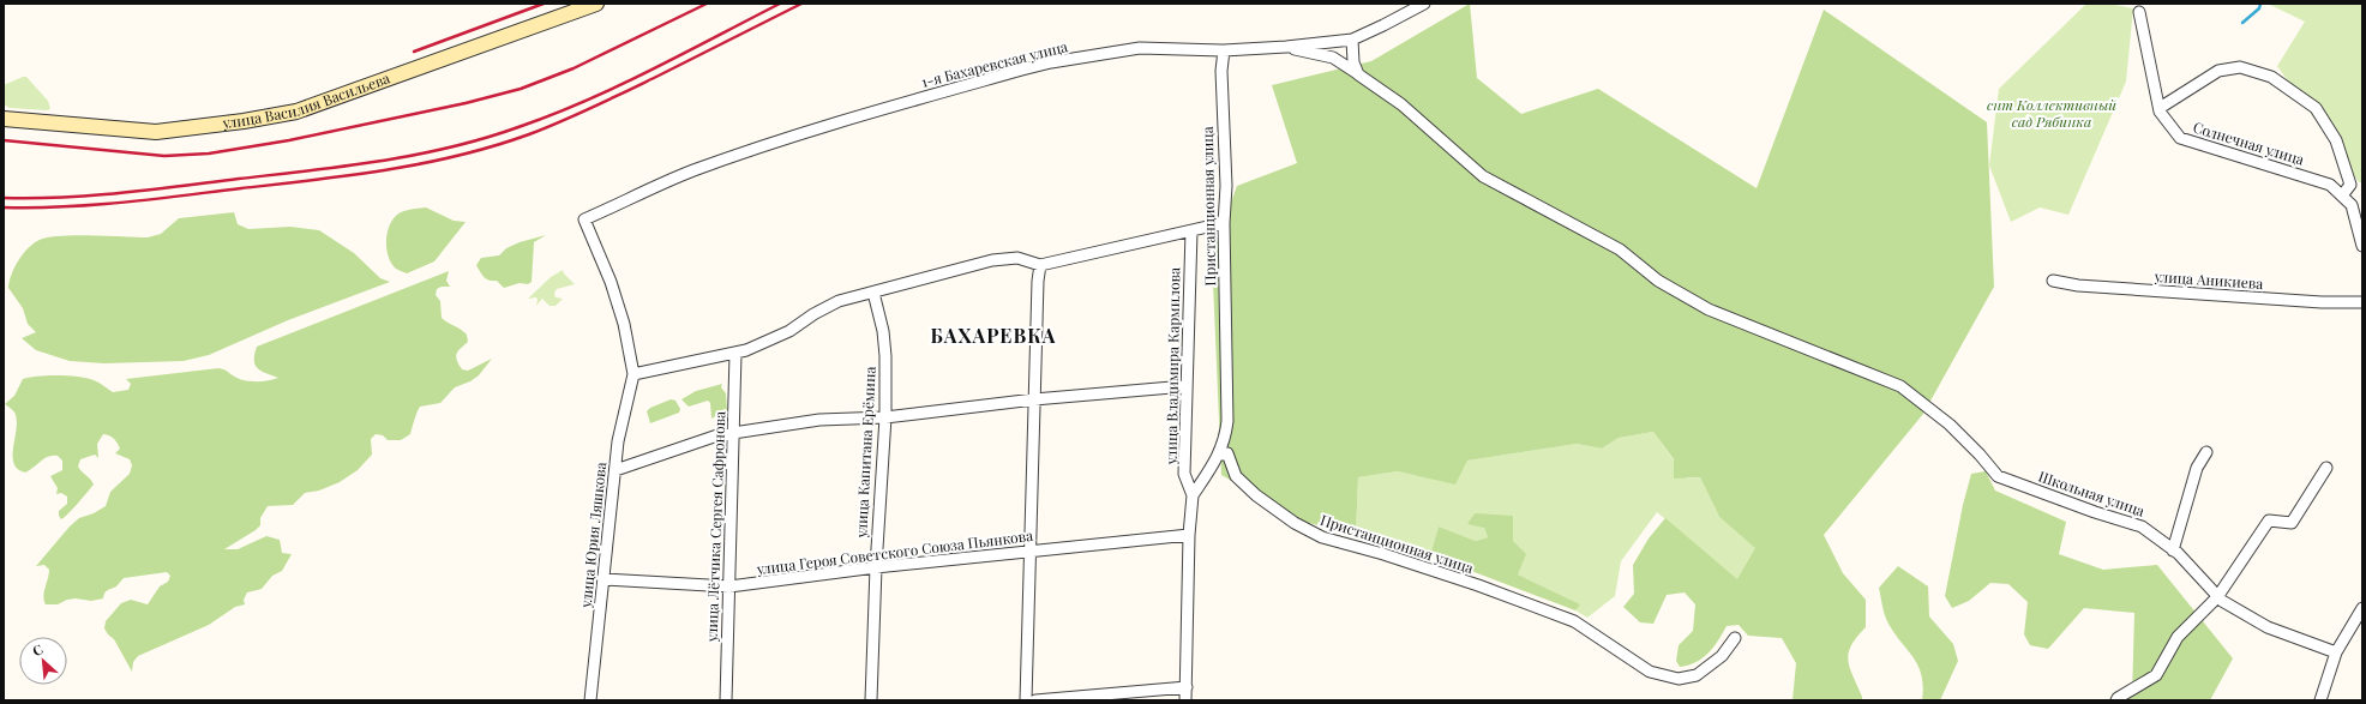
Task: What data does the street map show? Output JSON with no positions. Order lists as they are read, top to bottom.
{
  "streets": {
    "main road": ["улица Василия Васильева"],
    "street": [
      "1-я Бахаревская улица",
      "Солнечная улица",
      "Пристанционная улица",
      "улица Аникиева",
      "улица Владимира Кармилова",
      "улица Капитана Ерёмина",
      "Школьная улица",
      "улица Лётчика Сергея Сафронова",
      "улица Юрия Ляшкова",
      "улица Героя Советского Союза Пьянкова"
    ]
  },
  "crossings": [
    ["1-я Бахаревская улица", "Пристанционная улица"],
    ["1-я Бахаревская улица", "Школьная улица"],
    ["1-я Бахаревская улица", "улица Юрия Ляшкова"],
    ["улица Владимира Кармилова", "улица Героя Советского Союза Пьянкова"],
    ["улица Капитана Ерёмина", "улица Героя Советского Союза Пьянкова"],
    ["улица Лётчика Сергея Сафронова", "улица Героя Советского Союза Пьянкова"],
    ["улица Юрия Ляшкова", "улица Героя Советского Союза Пьянкова"]
  ],
  "districts": ["БАХАРЕВКА"],
  "parks": ["снт Коллективный сад Рябинка"],
  "north": "top left"
}
